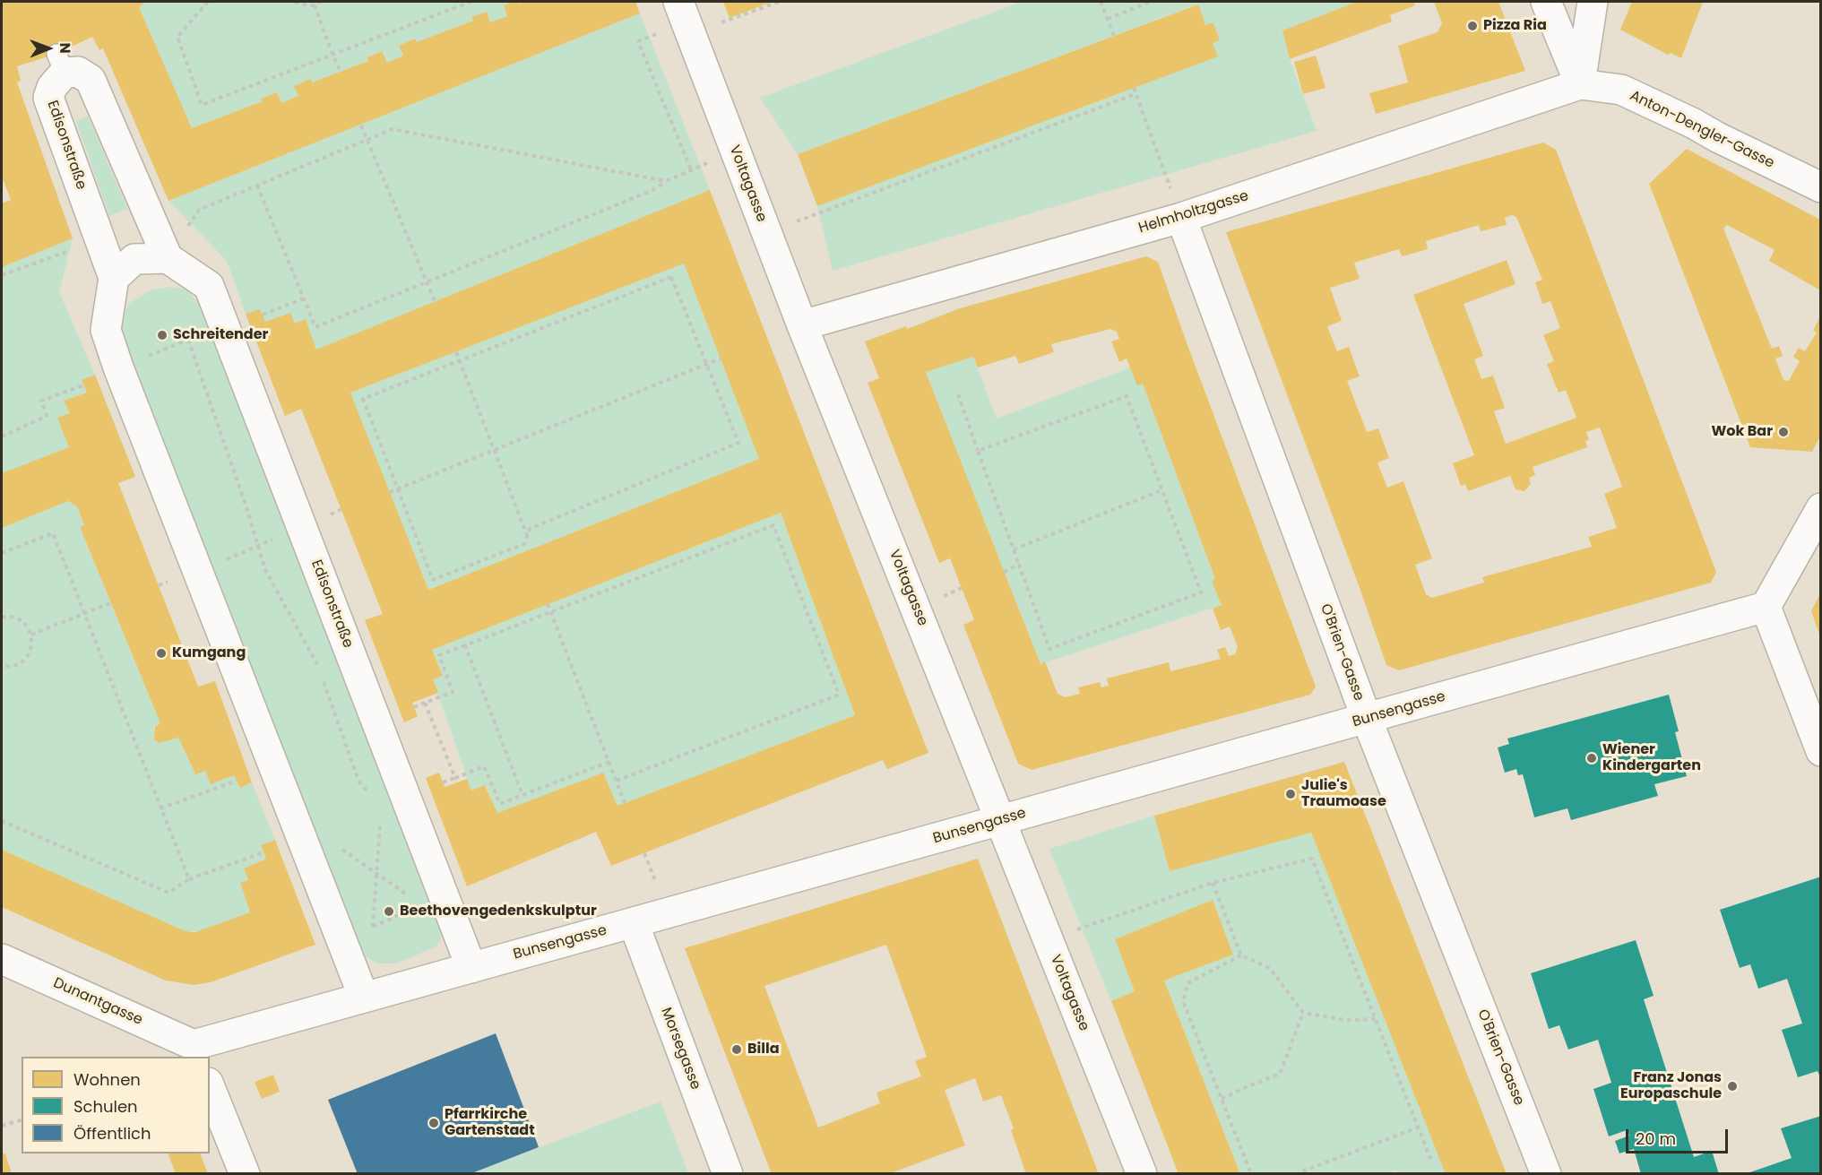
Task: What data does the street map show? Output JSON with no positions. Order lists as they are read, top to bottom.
{
  "streets": {
    "street": [
      "Anton-Dengler-Gasse",
      "Edisonstraße",
      "Voltagasse",
      "Helmholtzgasse",
      "O'Brien-Gasse",
      "Bunsengasse",
      "Dunantgasse",
      "Morsegasse"
    ]
  },
  "crossings": [
    ["Anton-Dengler-Gasse", "Helmholtzgasse"],
    ["Edisonstraße", "Bunsengasse"],
    ["Voltagasse", "Helmholtzgasse"],
    ["Voltagasse", "Bunsengasse"],
    ["Helmholtzgasse", "O'Brien-Gasse"],
    ["O'Brien-Gasse", "Bunsengasse"],
    ["Bunsengasse", "Dunantgasse"],
    ["Bunsengasse", "Morsegasse"]
  ],
  "places": [
    "Pizza Ria",
    "Schreitender",
    "Wok Bar",
    "Kumgang",
    "Wiener Kindergarten",
    "Julie's Traumoase",
    "Beethovengedenkskulptur",
    "Billa",
    "Franz Jonas Europaschule",
    "Pfarrkirche Gartenstadt"
  ],
  "legend": ["Wohnen", "Schulen", "Öffentlich"],
  "scale_bar": "20 m",
  "north": "right"
}
